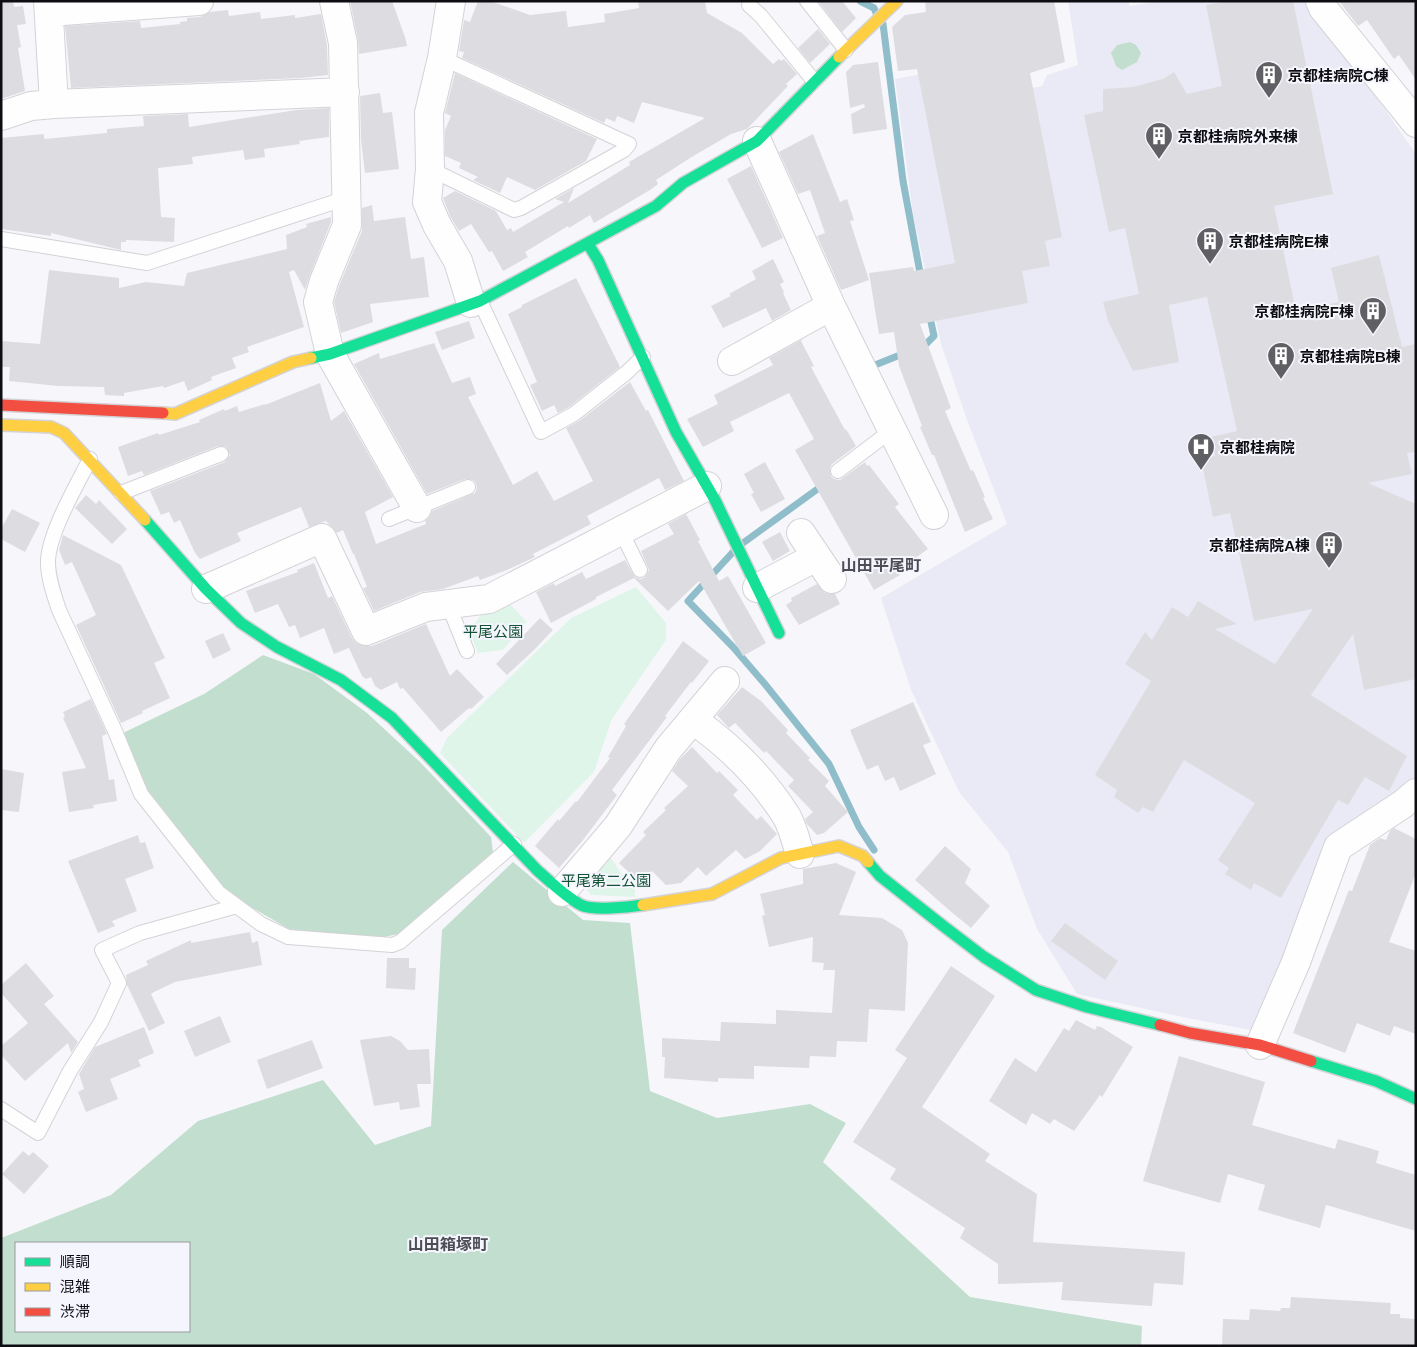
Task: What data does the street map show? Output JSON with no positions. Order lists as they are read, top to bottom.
{
  "districts": ["山田平尾町", "山田箱塚町"],
  "parks": ["平尾公園", "平尾第二公園"],
  "places": {
    "building": [
      "京都桂病院C棟",
      "京都桂病院外来棟",
      "京都桂病院E棟",
      "京都桂病院F棟",
      "京都桂病院B棟",
      "京都桂病院A棟"
    ],
    "hospital": ["京都桂病院"]
  },
  "legend": ["順調", "混雑", "渋滞"]
}
